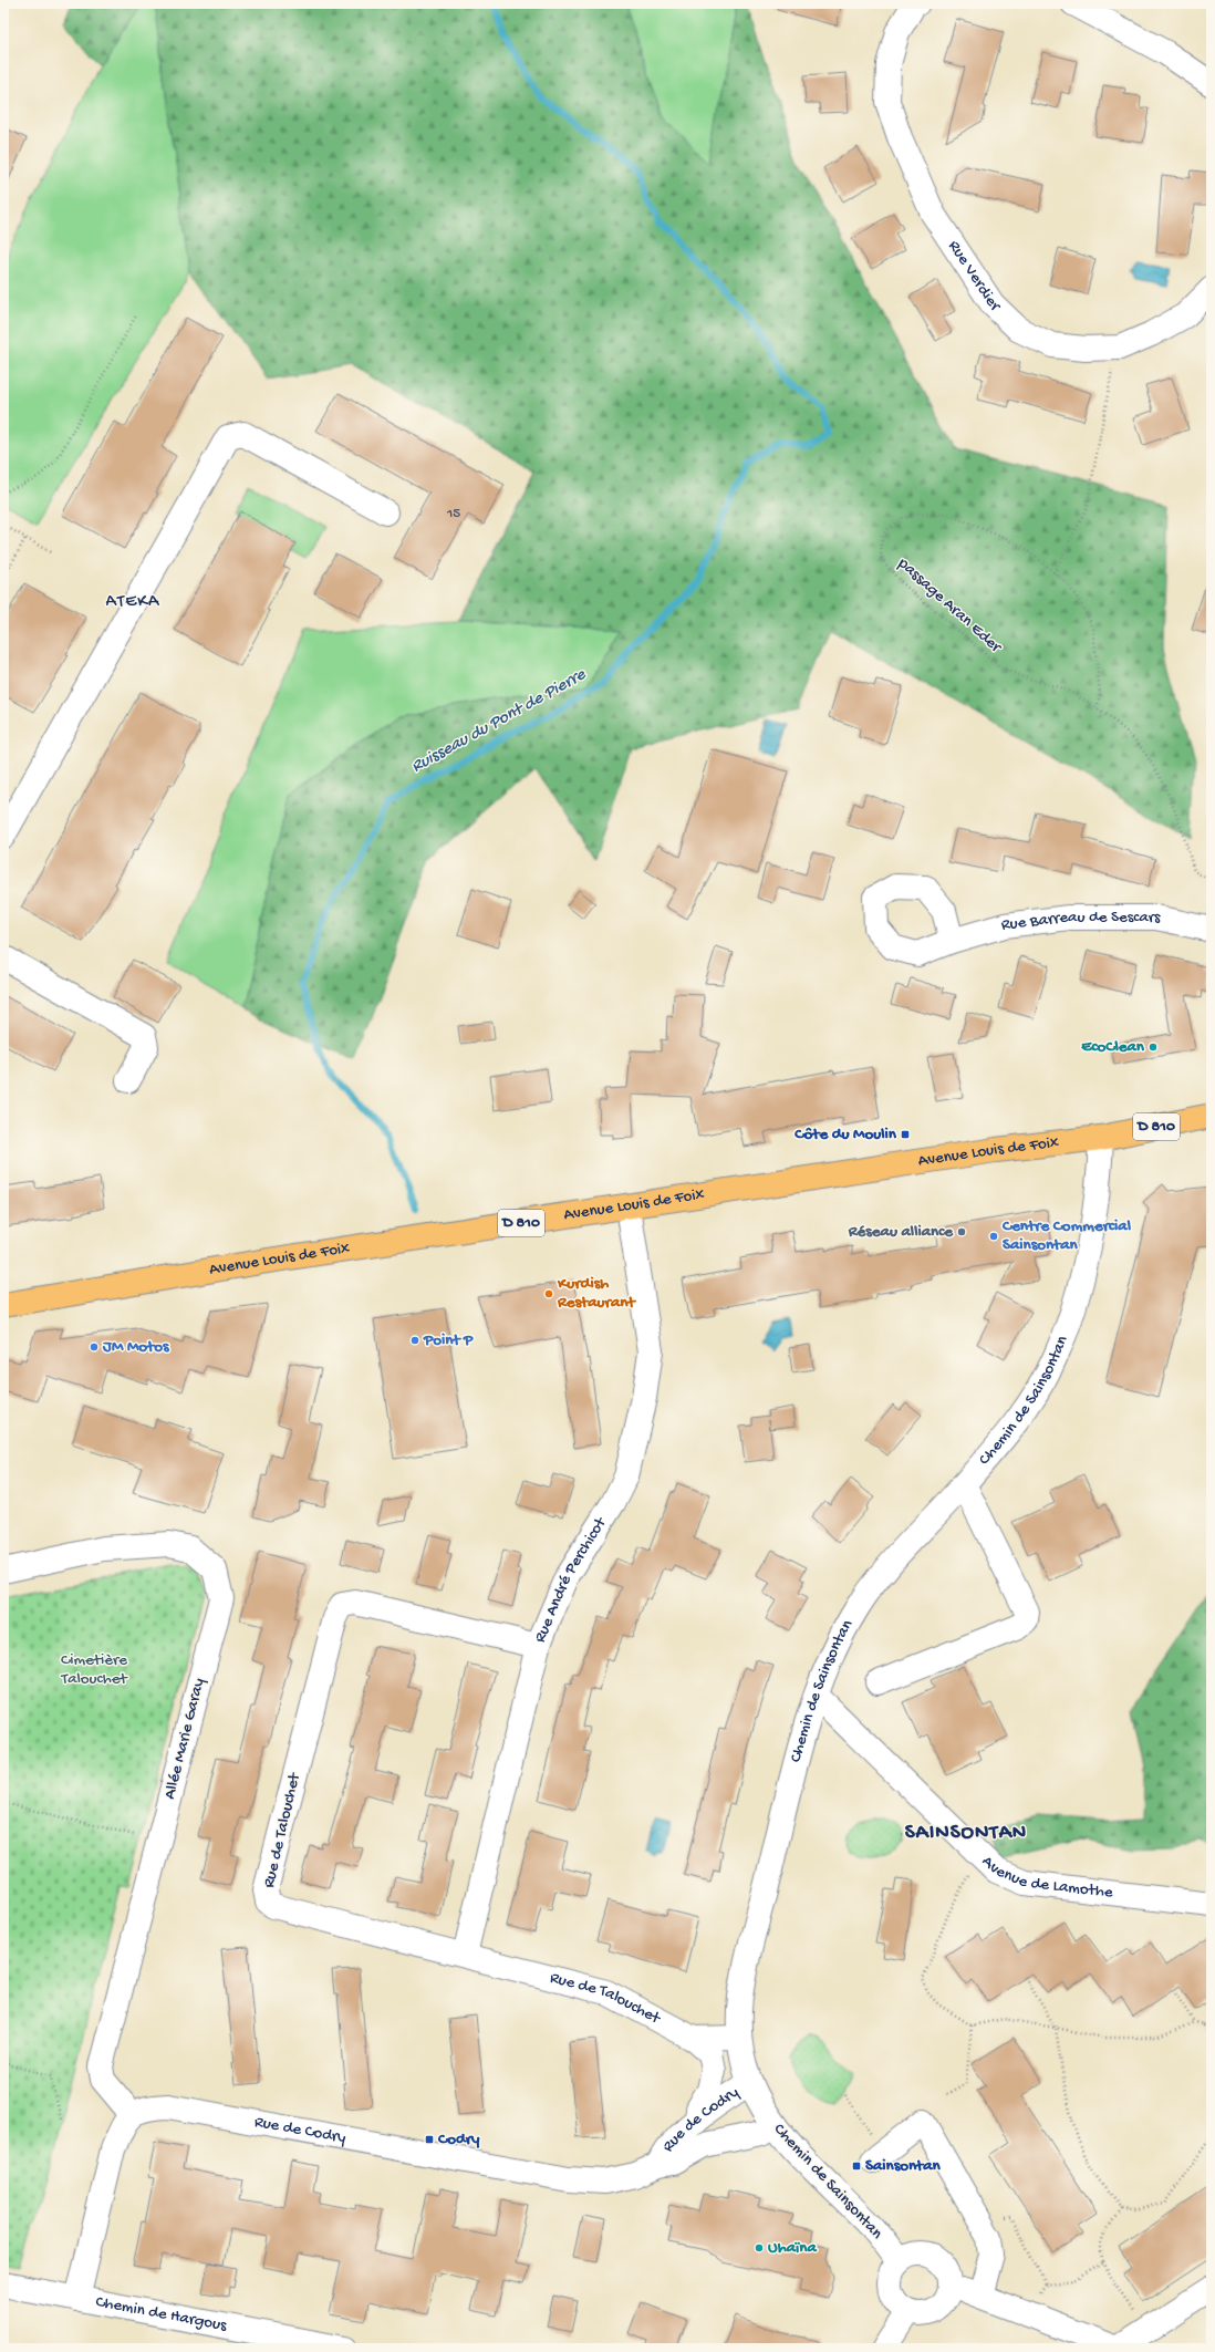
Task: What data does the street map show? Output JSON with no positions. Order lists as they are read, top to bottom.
{
  "streets": {
    "main road": ["D 810", "Avenue Louis de Foix"],
    "street": [
      "Rue Verdier",
      "Rue Barreau de Sescars",
      "Chemin de Sainsontan",
      "Rue André Perchicot",
      "Allée Marie Garay",
      "Rue de Talouchet",
      "Avenue de Lamothe",
      "Rue de Codry",
      "Chemin de Hargous"
    ],
    "path": ["passage Aran Eder"]
  },
  "crossings": [
    ["Avenue Louis de Foix", "Chemin de Sainsontan"],
    ["Avenue Louis de Foix", "Rue André Perchicot"],
    ["Chemin de Sainsontan", "Rue de Talouchet"],
    ["Chemin de Sainsontan", "Avenue de Lamothe"],
    ["Chemin de Sainsontan", "Rue de Codry"],
    ["Rue André Perchicot", "Rue de Talouchet"],
    ["Allée Marie Garay", "Rue de Codry"]
  ],
  "districts": ["ATEKA", "SAINSONTAN"],
  "water": ["Ruisseau du Pont de Pierre"],
  "parks": ["Cimetière Talouchet"],
  "places": {
    "other": [
      "EcoClean",
      "Réseau alliance",
      "Centre Commercial Sainsontan",
      "Kurdish Restaurant",
      "Point P",
      "JM Motos",
      "Uhaïna"
    ],
    "transit": ["Côte du Moulin", "Codry", "Sainsontan"]
  },
  "house_numbers": ["15"]
}
